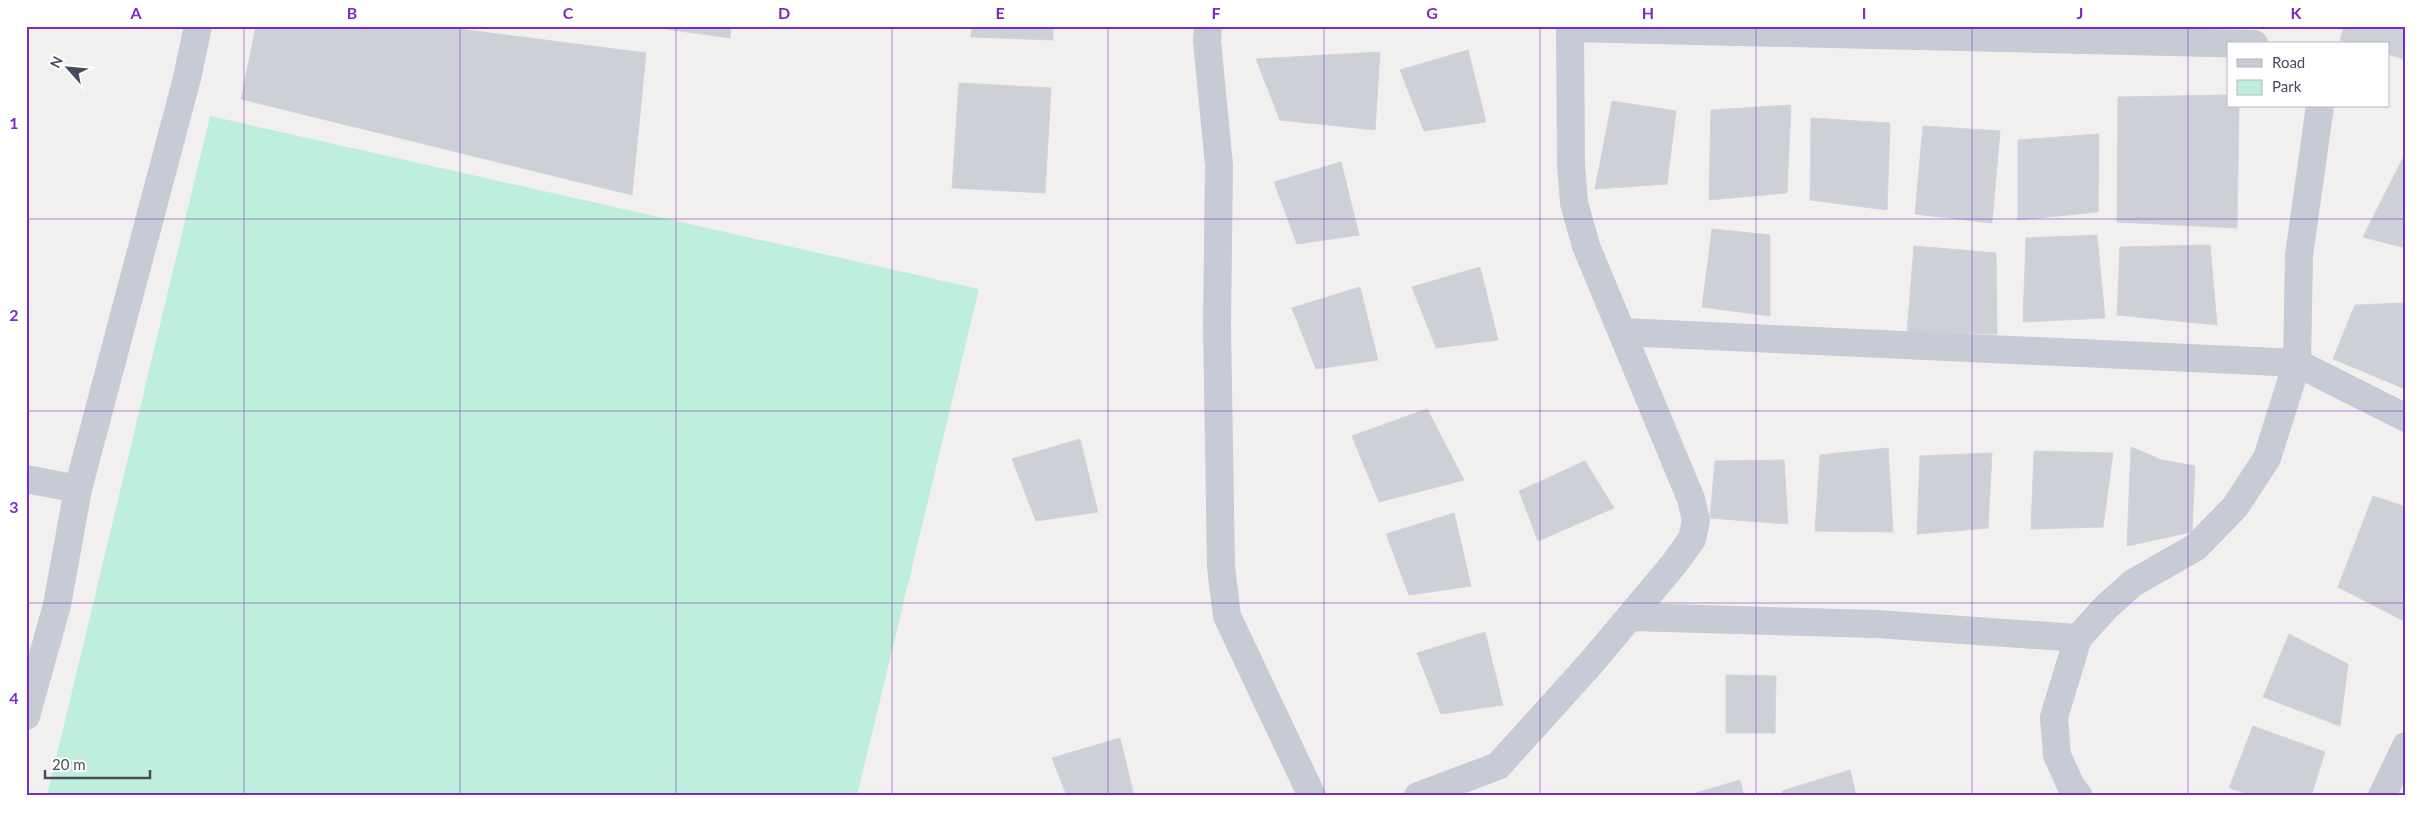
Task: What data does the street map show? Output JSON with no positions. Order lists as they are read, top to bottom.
{
  "legend": ["Road", "Park"],
  "scale_bar": "20 m",
  "north": "top left",
  "grid": {
    "columns": [
      "A",
      "B",
      "C",
      "D",
      "E",
      "F",
      "G",
      "H",
      "I",
      "J",
      "K"
    ],
    "rows": [
      "1",
      "2",
      "3",
      "4"
    ]
  }
}
